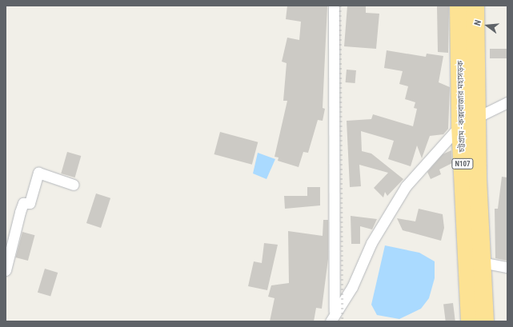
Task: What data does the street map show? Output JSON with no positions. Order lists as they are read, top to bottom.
{
  "streets": {
    "highway": ["চট্টগ্রাম - কক্সবাজার মহাসড়ক", "N107"]
  },
  "north": "left"
}
